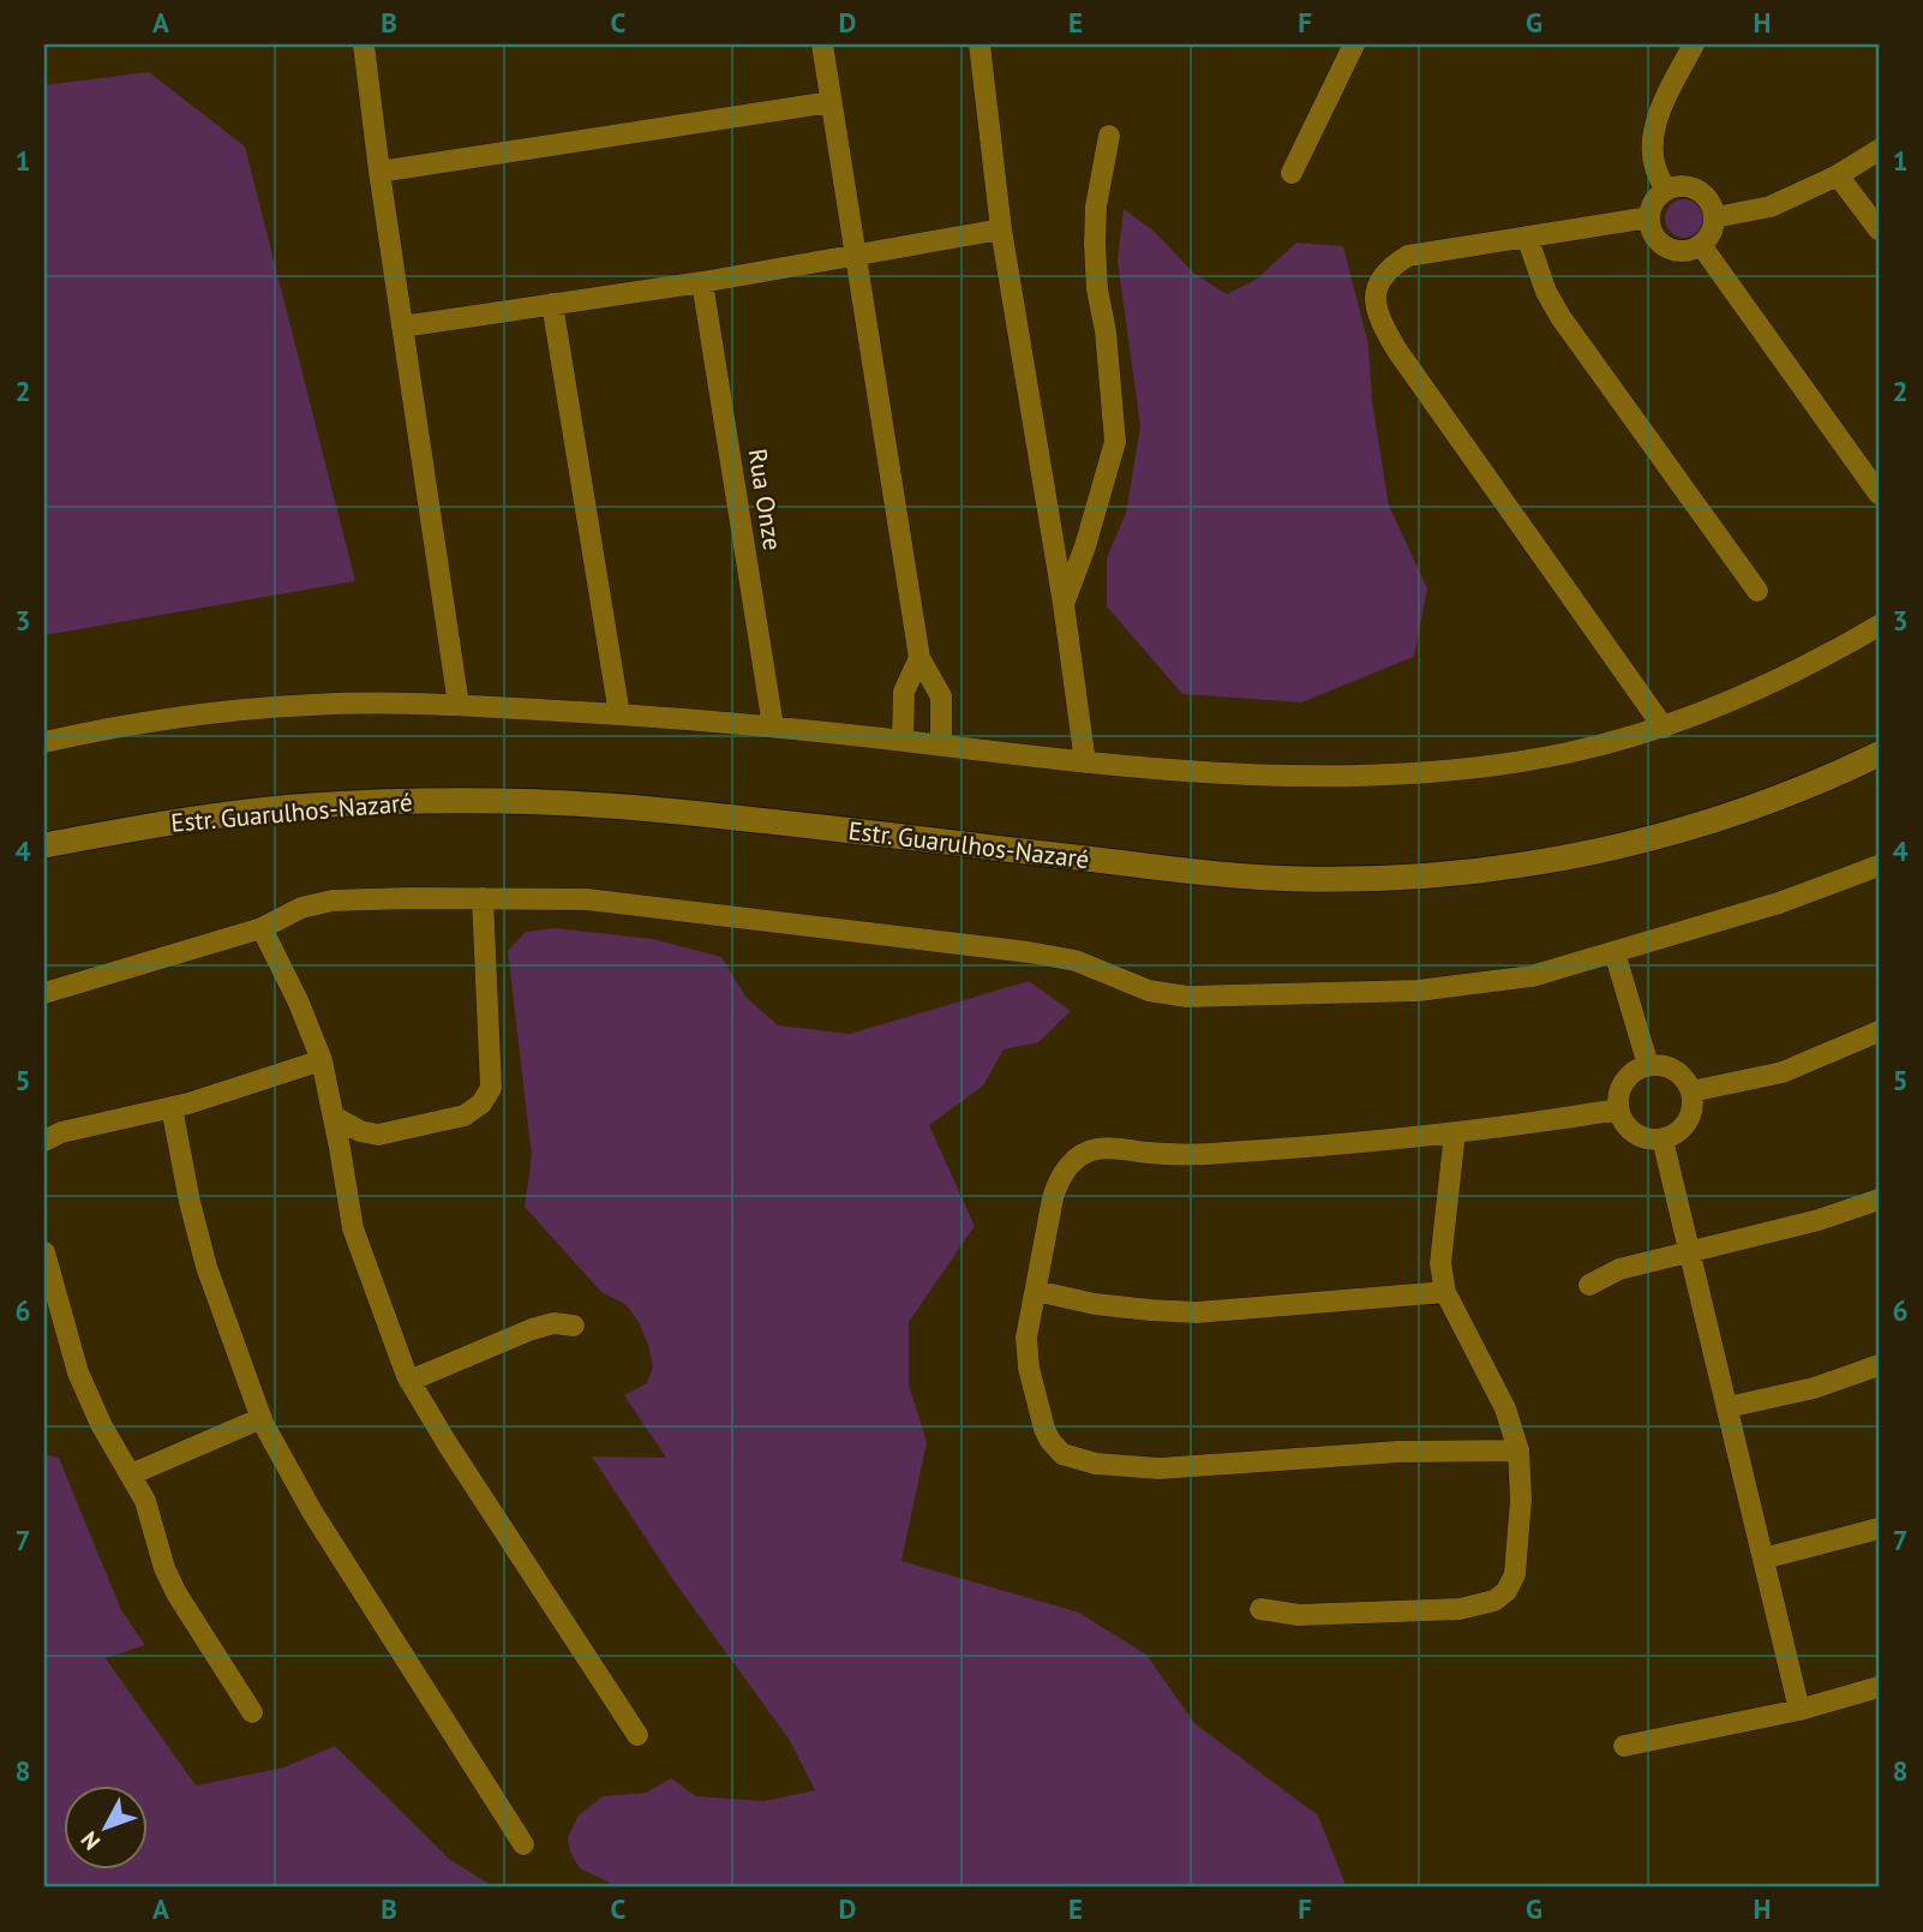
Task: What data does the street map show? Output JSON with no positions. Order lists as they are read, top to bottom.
{
  "streets": {
    "main road": ["Estr. Guarulhos-Nazaré"],
    "street": ["Rua Onze"]
  },
  "north": "bottom left",
  "grid": {
    "columns": [
      "A",
      "B",
      "C",
      "D",
      "E",
      "F",
      "G",
      "H"
    ],
    "rows": [
      "1",
      "2",
      "3",
      "4",
      "5",
      "6",
      "7",
      "8"
    ]
  }
}
